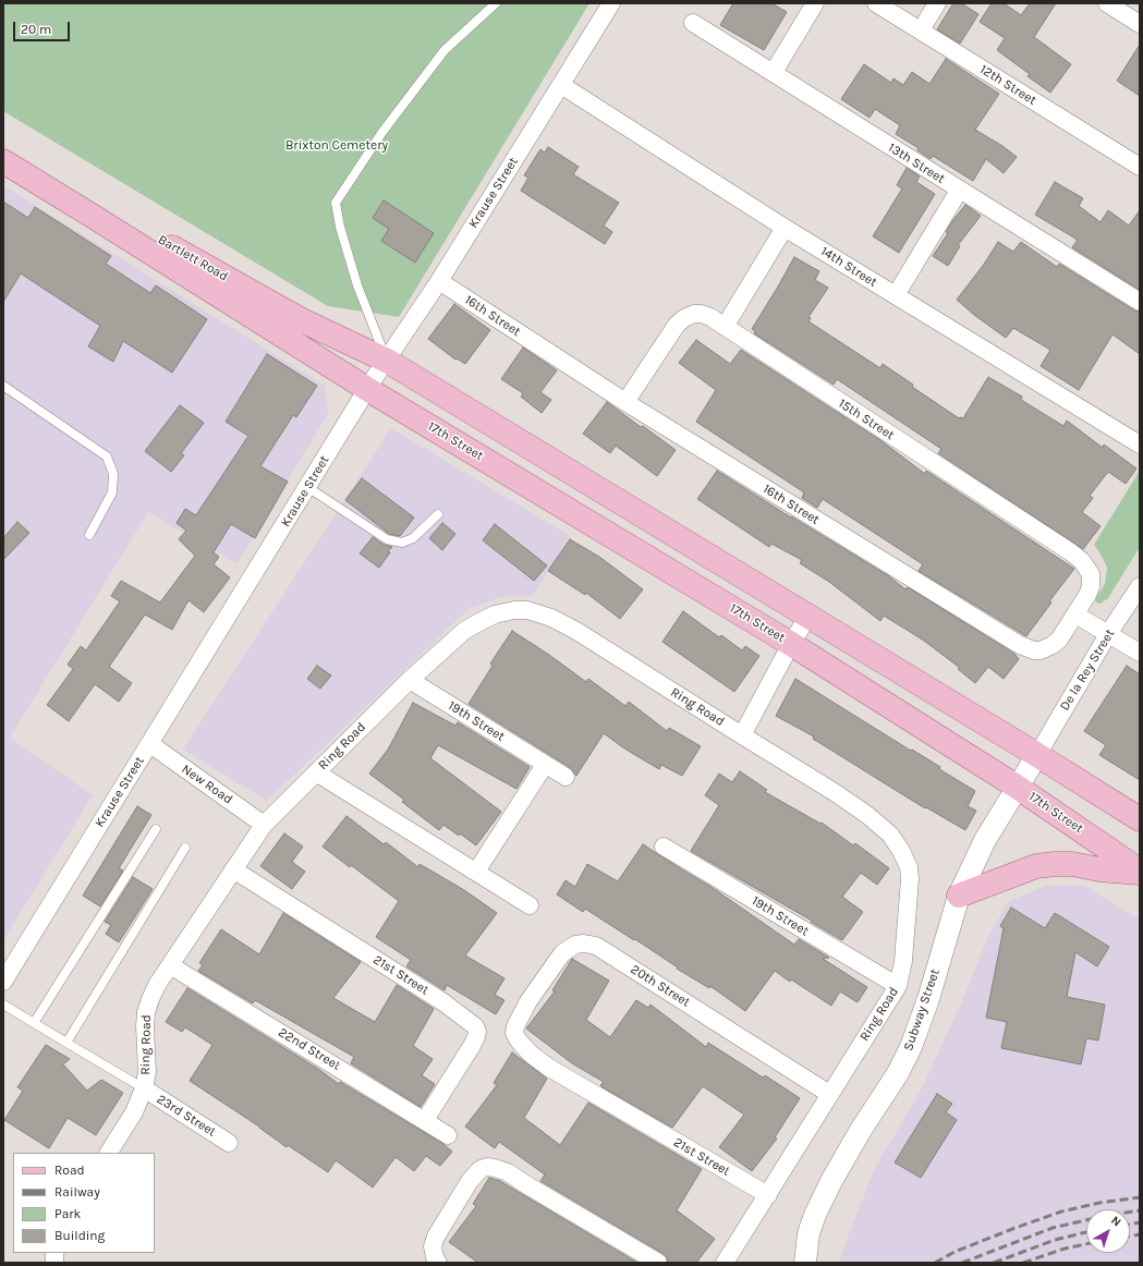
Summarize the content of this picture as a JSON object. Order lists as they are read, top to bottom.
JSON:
{
  "streets": {
    "main road": ["Bartlett Road", "17th Street"],
    "street": [
      "12th Street",
      "13th Street",
      "Krause Street",
      "14th Street",
      "16th Street",
      "15th Street",
      "De la Rey Street",
      "Ring Road",
      "19th Street",
      "New Road",
      "21st Street",
      "20th Street",
      "Subway Street",
      "22nd Street",
      "23rd Street"
    ]
  },
  "crossings": [
    ["Krause Street", "Bartlett Road"],
    ["Krause Street", "14th Street"],
    ["Krause Street", "16th Street"],
    ["Krause Street", "17th Street"],
    ["Krause Street", "New Road"],
    ["Bartlett Road", "17th Street"],
    ["16th Street", "15th Street"],
    ["17th Street", "Subway Street"],
    ["De la Rey Street", "Subway Street"],
    ["Ring Road", "19th Street"],
    ["Ring Road", "New Road"],
    ["Ring Road", "21st Street"],
    ["Ring Road", "20th Street"],
    ["Ring Road", "22nd Street"],
    ["Ring Road", "23rd Street"],
    ["21st Street", "20th Street"],
    ["21st Street", "22nd Street"]
  ],
  "parks": ["Brixton Cemetery"],
  "legend": [
    "Road",
    "Railway",
    "Park",
    "Building"
  ],
  "scale_bar": "20 m",
  "north": "top right"
}
